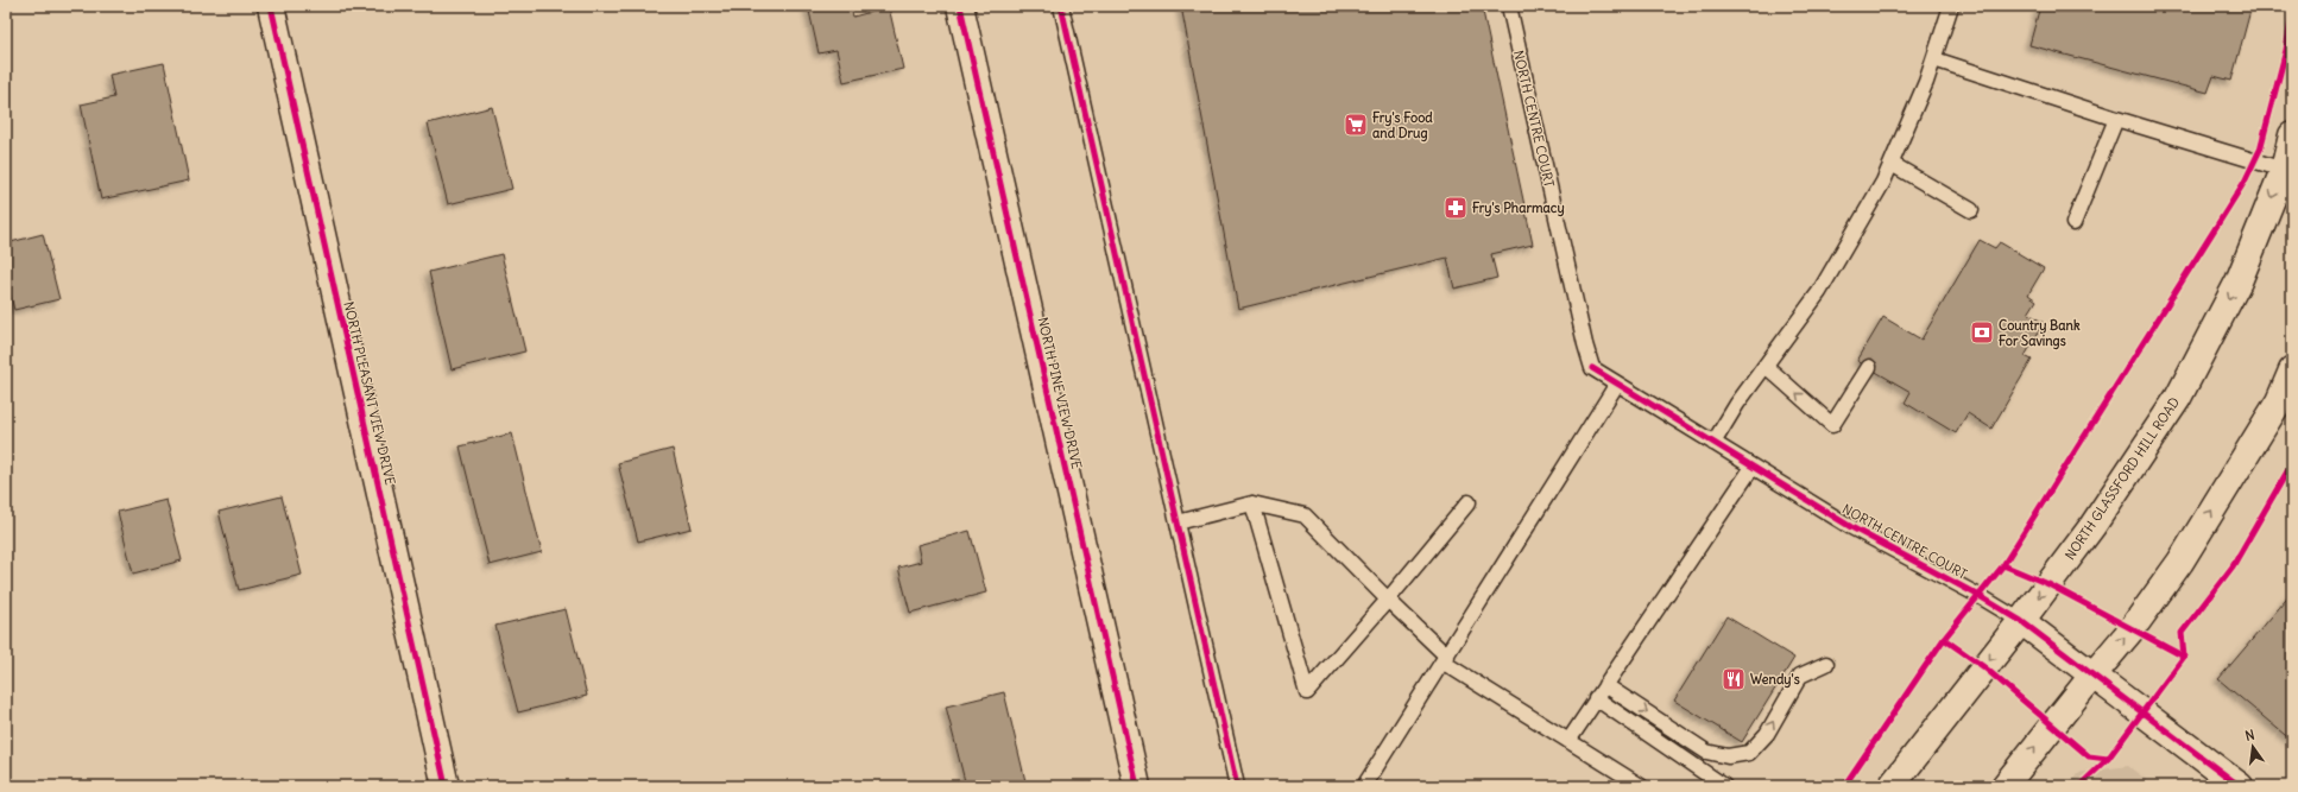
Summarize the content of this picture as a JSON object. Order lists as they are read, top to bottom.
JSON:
{
  "streets": {
    "street": [
      "NORTH CENTRE COURT",
      "NORTH PLEASANT VIEW DRIVE",
      "NORTH PINE VIEW DRIVE",
      "NORTH GLASSFORD HILL ROAD"
    ]
  },
  "crossings": [
    ["NORTH CENTRE COURT", "NORTH GLASSFORD HILL ROAD"]
  ],
  "places": {
    "supermarket": ["Fry's Food and Drug"],
    "pharmacy": ["Fry's Pharmacy"],
    "bank": ["Country Bank For Savings"],
    "restaurant": ["Wendy's"]
  },
  "north": "top"
}
